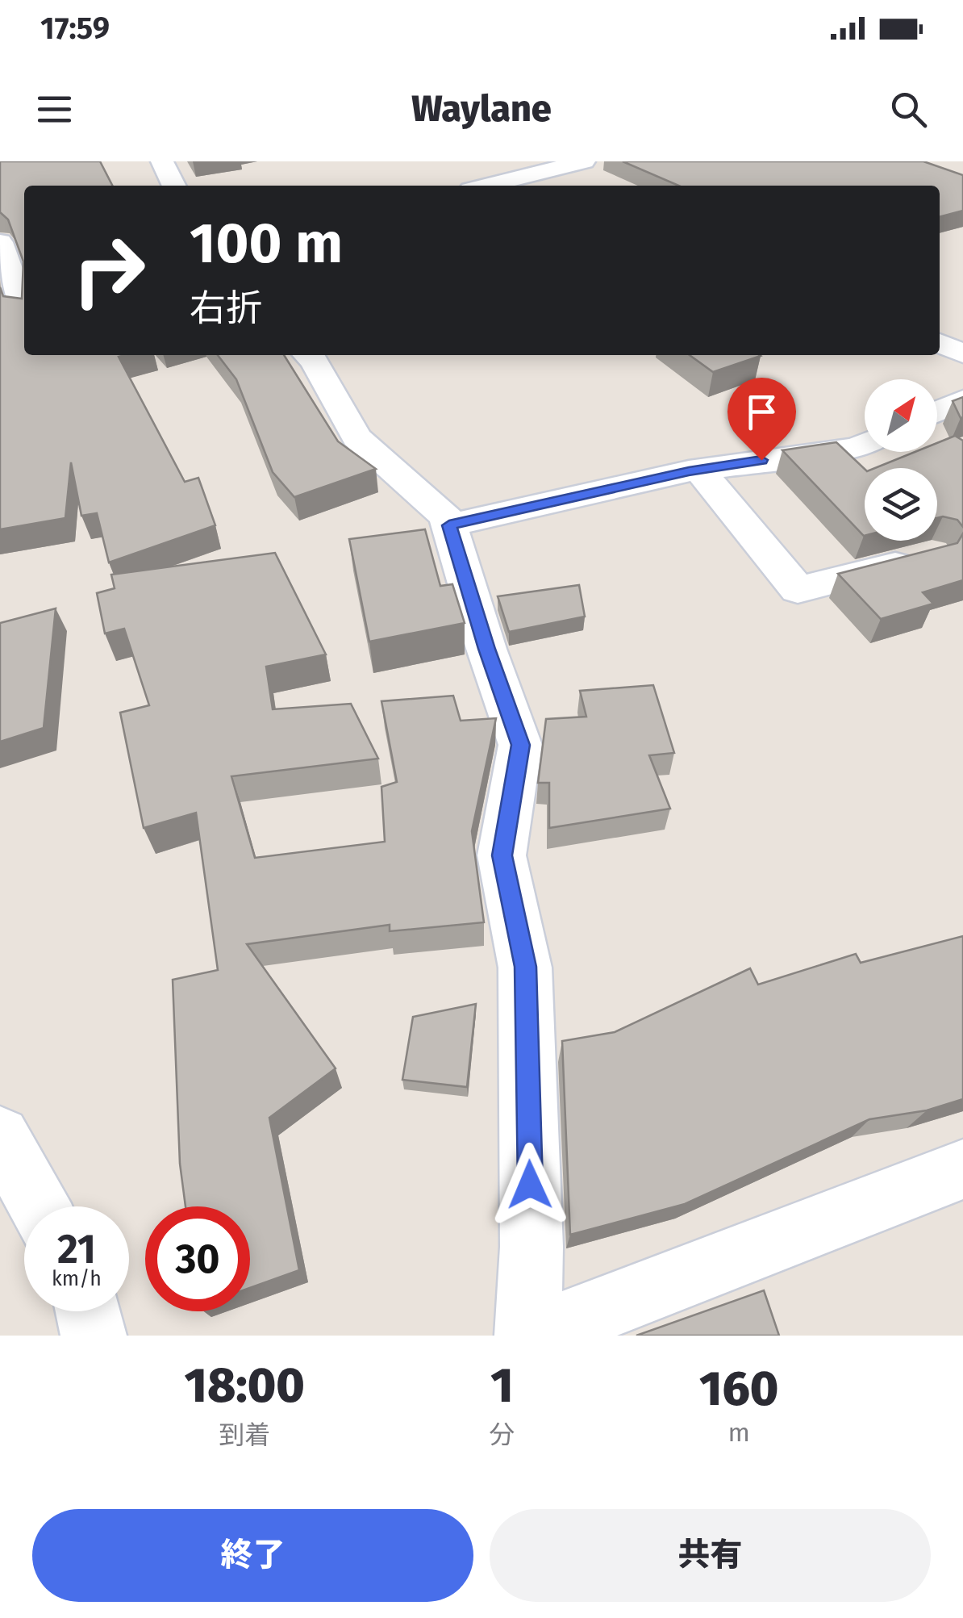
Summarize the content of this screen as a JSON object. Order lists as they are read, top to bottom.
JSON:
{
  "north": "top right",
  "page": {
    "status": "17:59",
    "header": "Waylane",
    "turn": ["100 m", "右折"],
    "speed": "21 km/h",
    "limit": "30",
    "eta": [
      "18:00",
      "到着",
      "1",
      "分",
      "160",
      "m"
    ],
    "buttons": ["終了", "共有"]
  }
}
